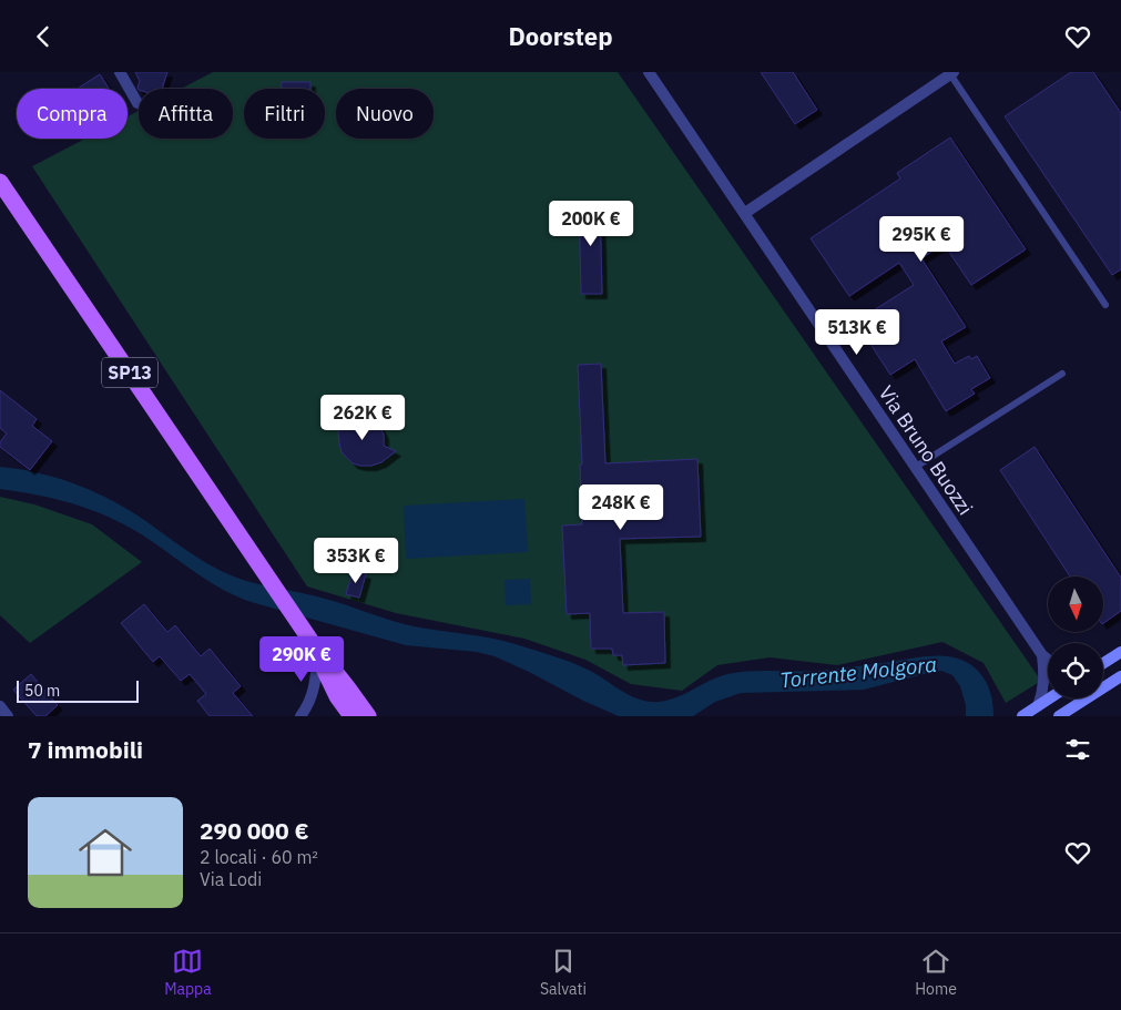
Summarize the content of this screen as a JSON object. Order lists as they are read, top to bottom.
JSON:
{
  "streets": {
    "main road": ["SP13"],
    "street": ["Via Bruno Buozzi"]
  },
  "water": ["Torrente Molgora"],
  "scale_bar": "50 m",
  "north": "bottom",
  "page": {
    "header": "Doorstep",
    "chip": [
      "Compra",
      "Affitta",
      "Filtri",
      "Nuovo"
    ],
    "price": [
      "200K €",
      "295K €",
      "513K €",
      "262K €",
      "248K €",
      "353K €",
      "290K €"
    ],
    "scale": "50 m",
    "heading": "7 immobili",
    "list": [
      {
        "name": "290 000 €",
        "note": "2 locali · 60 m² · Via Lodi"
      }
    ],
    "tabs": ["Mappa", "Salvati", "Home"]
  }
}
